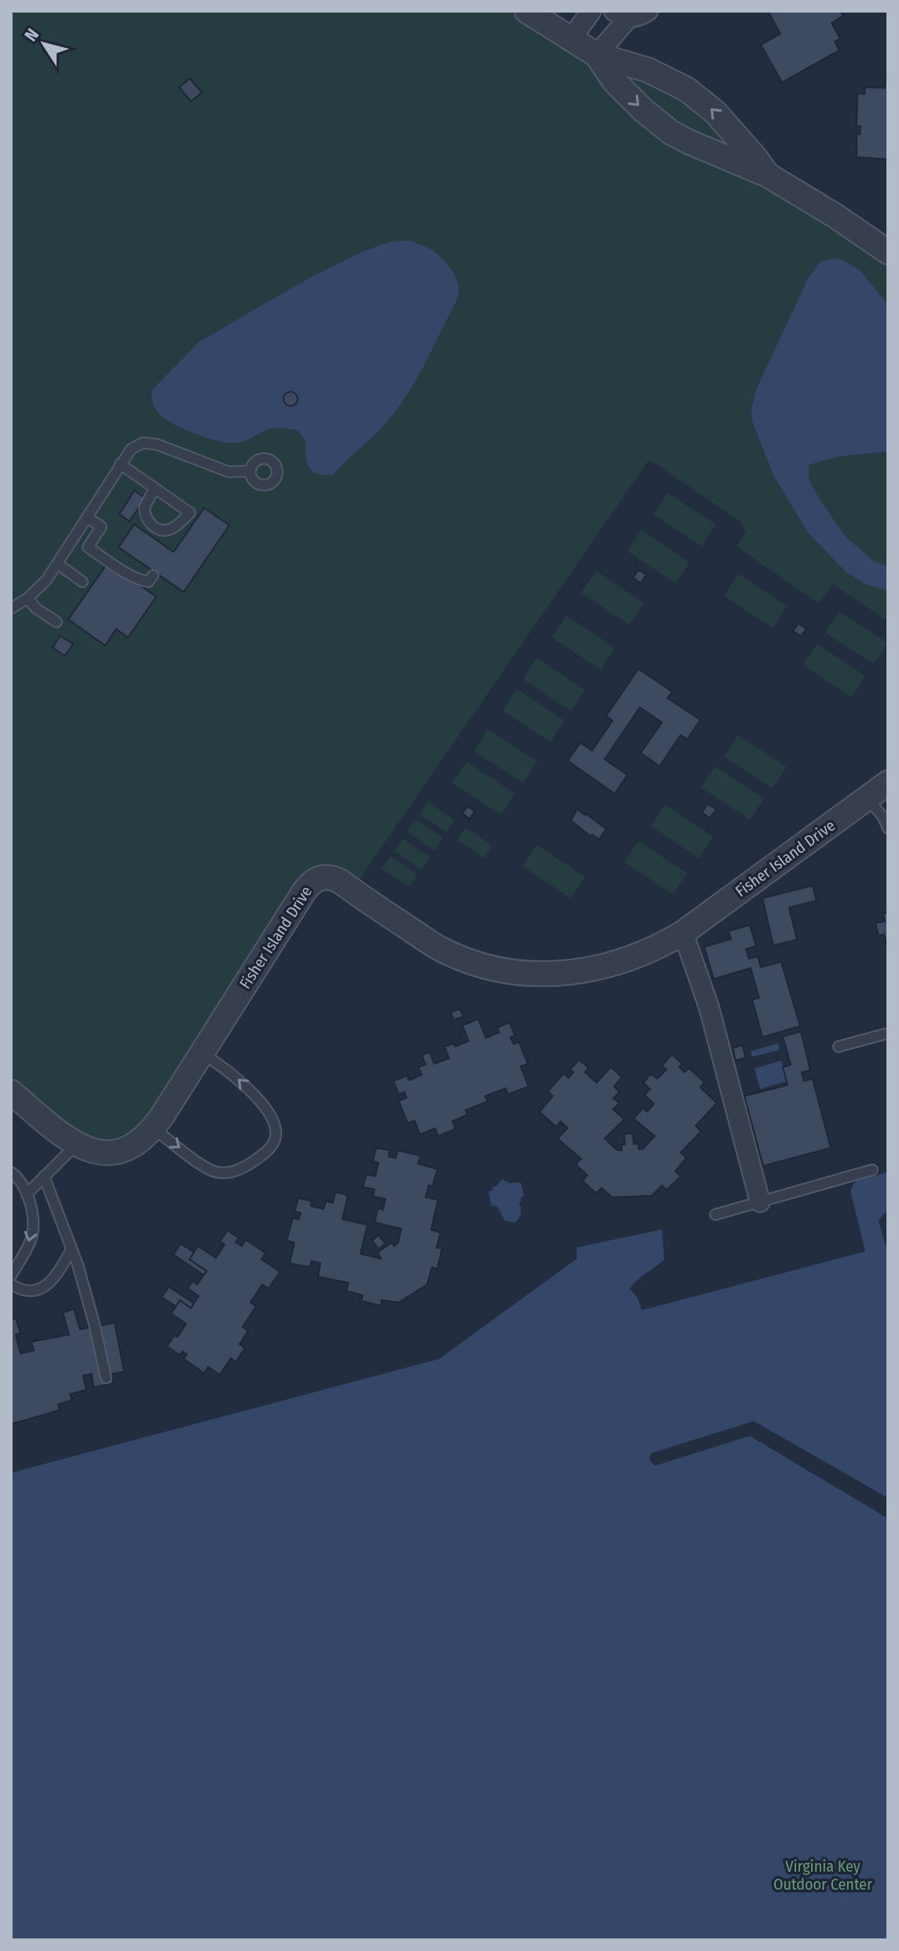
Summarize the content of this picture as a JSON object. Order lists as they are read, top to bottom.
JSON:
{
  "streets": {
    "street": ["Fisher Island Drive"]
  },
  "parks": ["Virginia Key Outdoor Center"],
  "north": "top left"
}
